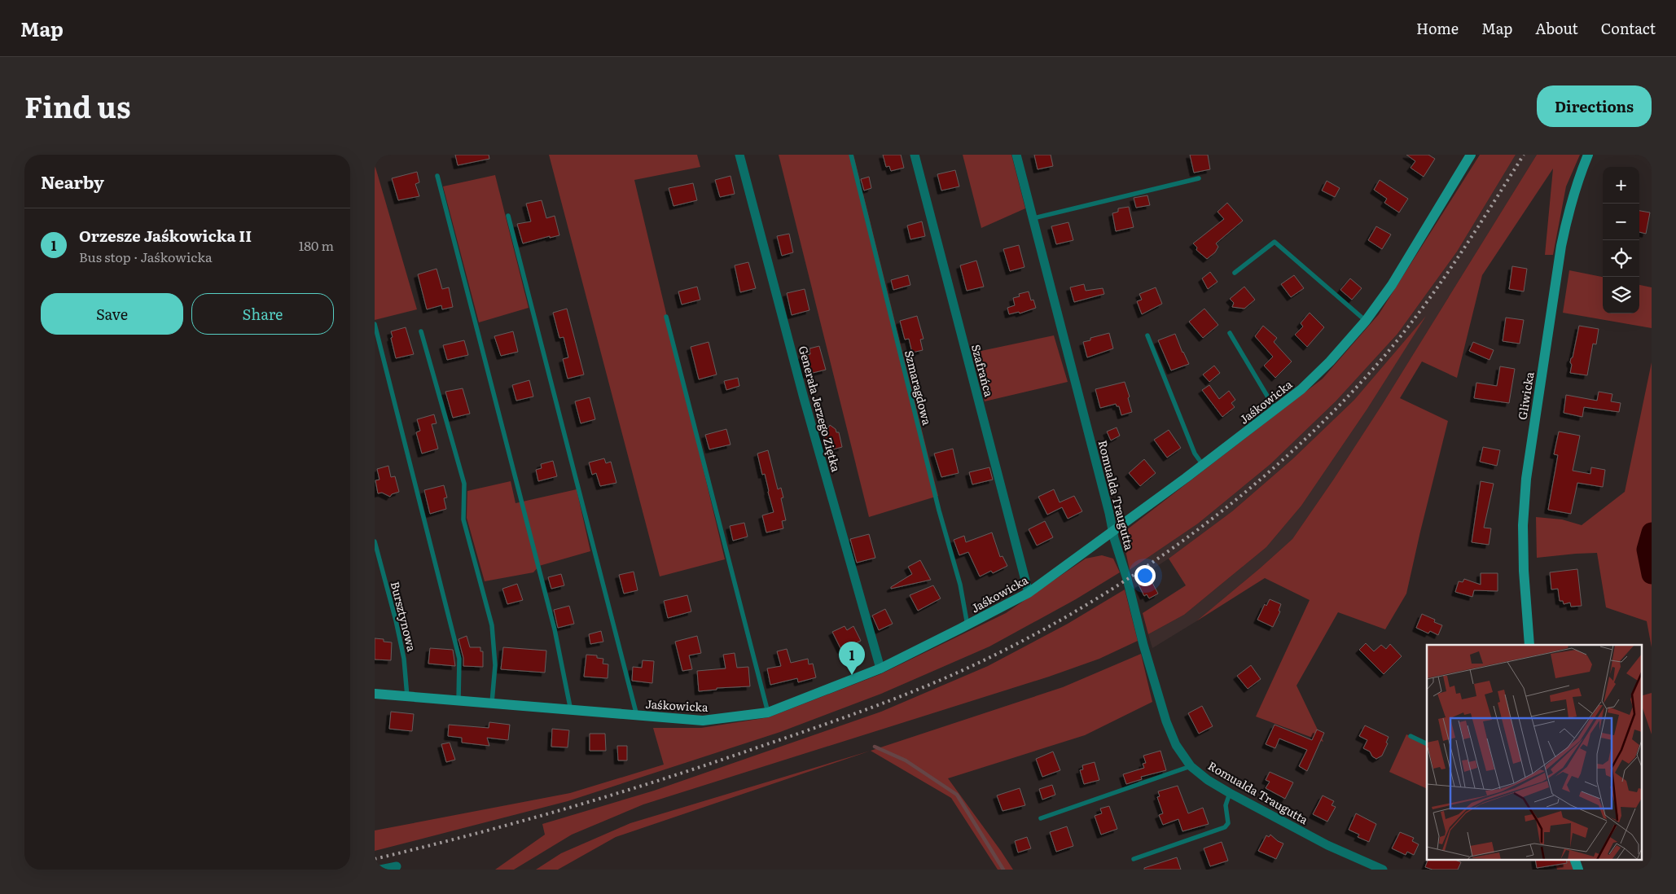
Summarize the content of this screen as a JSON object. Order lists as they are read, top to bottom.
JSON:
{
  "streets": {
    "street": [
      "Szafrańca",
      "Gliwicka",
      "Jaśkowicka",
      "Generała Jerzego Ziętka",
      "Romualda Traugutta"
    ],
    "lane": ["Szmaragdowa", "Bursztynowa"]
  },
  "crossings": [
    ["Szafrańca", "Jaśkowicka"],
    ["Szmaragdowa", "Jaśkowicka"],
    ["Jaśkowicka", "Generała Jerzego Ziętka"],
    ["Jaśkowicka", "Romualda Traugutta"],
    ["Jaśkowicka", "Bursztynowa"]
  ],
  "page": {
    "header": "Map",
    "nav": [
      "Home",
      "Map",
      "About",
      "Contact"
    ],
    "title": "Find us",
    "buttons": [
      "Directions",
      ["Save", "Share"]
    ],
    "heading": "Nearby",
    "map_buttons": ["+", "−"],
    "list": [
      {
        "mark": "1",
        "name": "Orzesze Jaśkowicka II",
        "note": "Bus stop · Jaśkowicka",
        "value": "180 m"
      }
    ],
    "pins": "1"
  }
}
